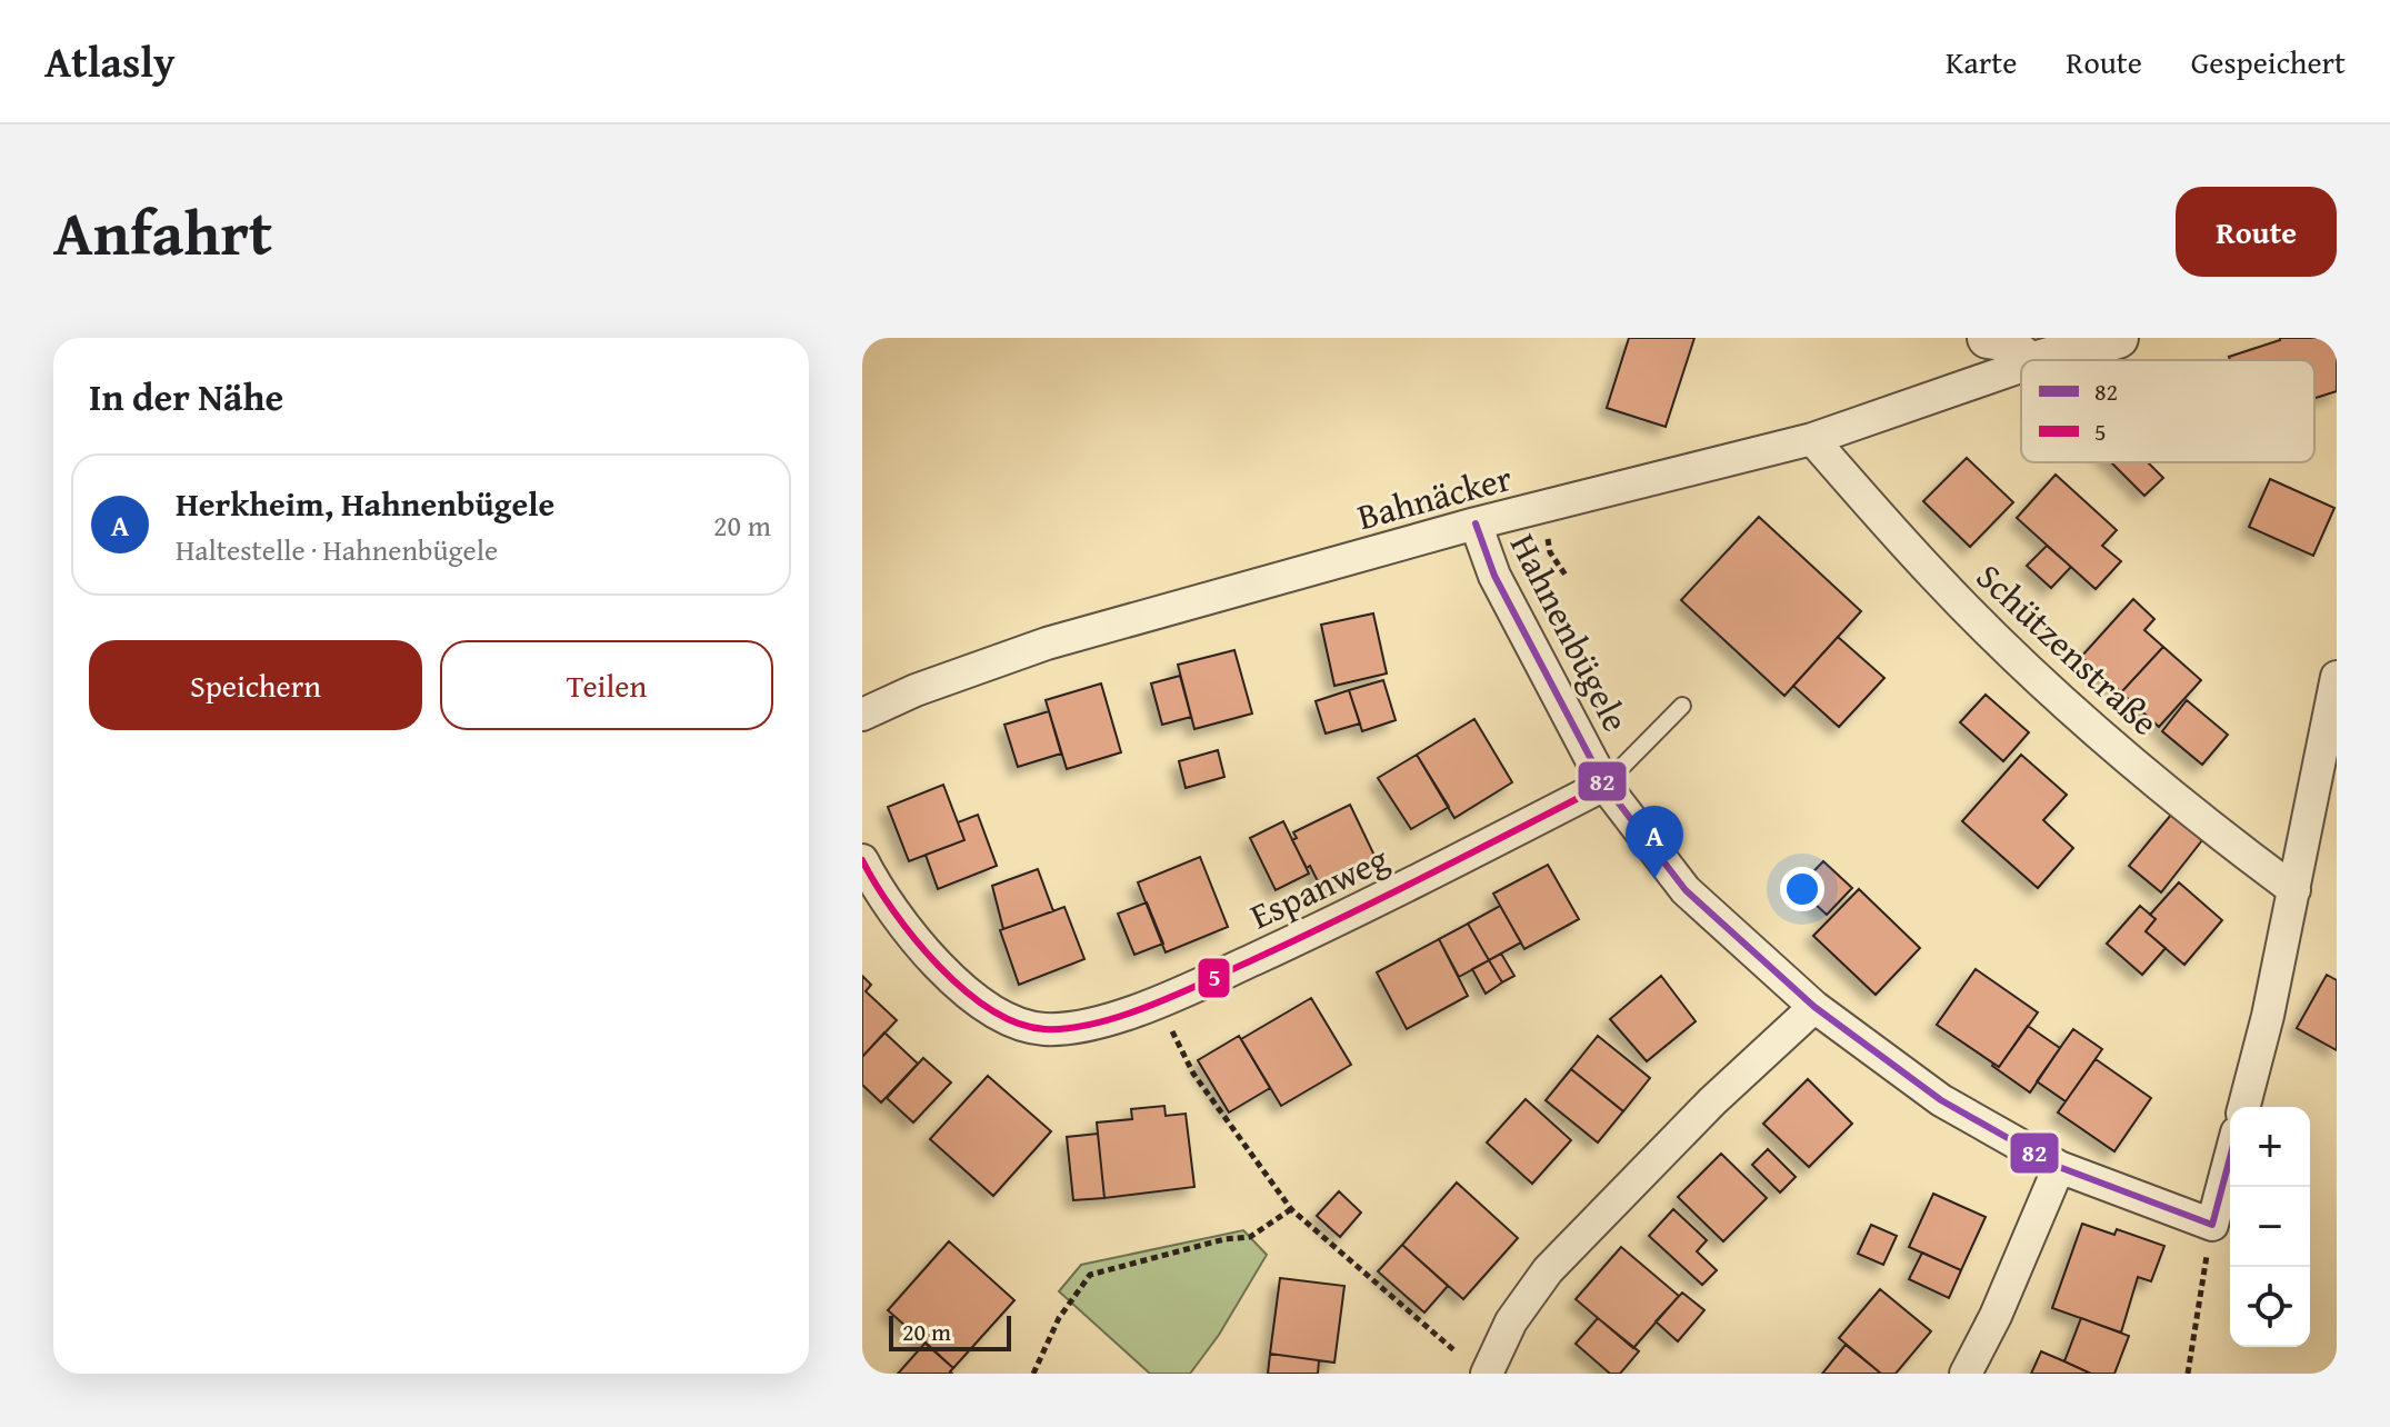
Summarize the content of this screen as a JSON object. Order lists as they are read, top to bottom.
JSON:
{
  "streets": {
    "street": [
      "Bahnäcker",
      "Hahnenbügele",
      "Schützenstraße",
      "Espanweg"
    ]
  },
  "crossings": [
    ["Bahnäcker", "Hahnenbügele"],
    ["Bahnäcker", "Schützenstraße"],
    ["Hahnenbügele", "Espanweg"]
  ],
  "lines": ["transit line 82", "transit line 5"],
  "legend": ["82", "5"],
  "scale_bar": "20 m",
  "page": {
    "header": "Atlasly",
    "nav": ["Karte", "Route", "Gespeichert"],
    "title": "Anfahrt",
    "buttons": [
      "Route",
      ["Speichern", "Teilen"]
    ],
    "heading": "In der Nähe",
    "list": [
      {
        "mark": "A",
        "name": "Herkheim, Hahnenbügele",
        "note": "Haltestelle · Hahnenbügele",
        "value": "20 m"
      }
    ],
    "pins": "A",
    "map_buttons": ["+", "−"],
    "scale": "20 m"
  }
}
